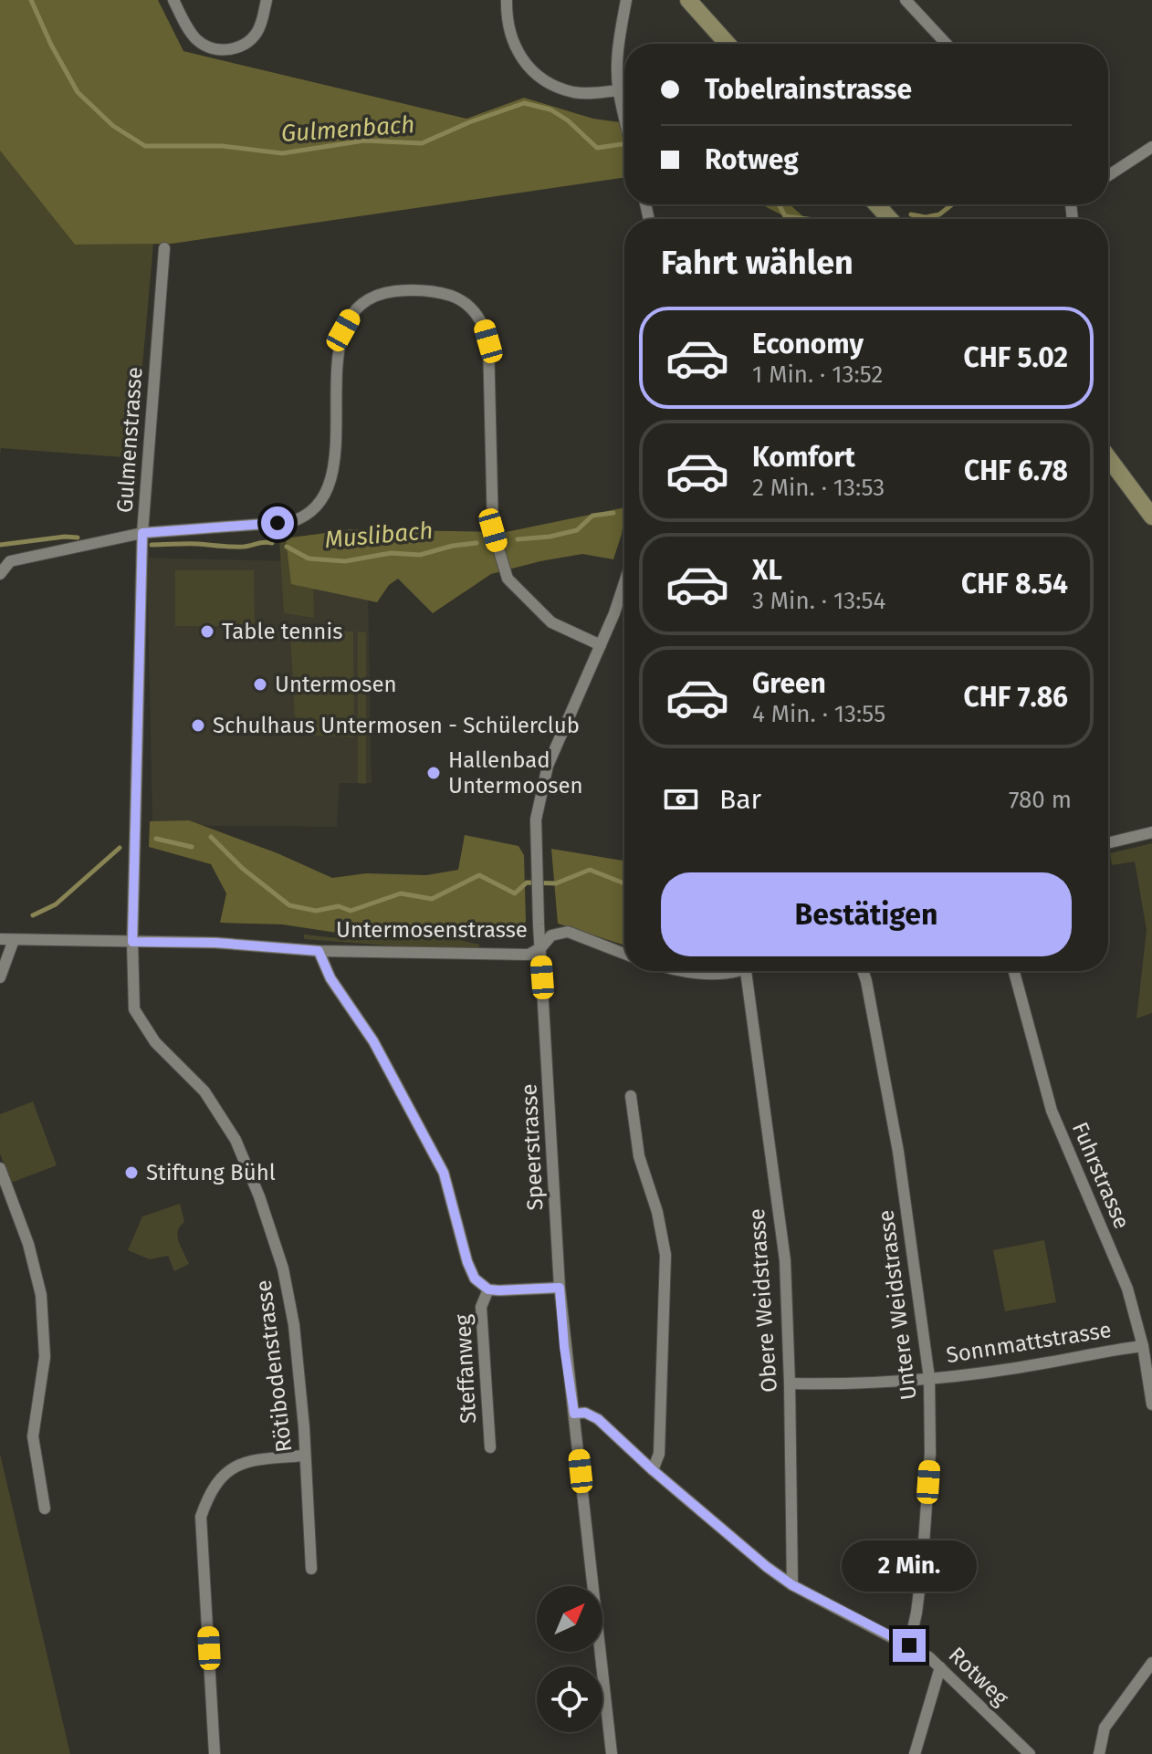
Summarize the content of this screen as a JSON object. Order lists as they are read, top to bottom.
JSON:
{
  "streets": {
    "street": [
      "Gulmenstrasse",
      "Untermosenstrasse",
      "Speerstrasse",
      "Fuhrstrasse",
      "Obere Weidstrasse",
      "Untere Weidstrasse",
      "Sonnmattstrasse",
      "Rötibodenstrasse",
      "Steffanweg",
      "Rotweg"
    ]
  },
  "crossings": [
    ["Gulmenstrasse", "Untermosenstrasse"],
    ["Gulmenstrasse", "Rötibodenstrasse"],
    ["Untermosenstrasse", "Speerstrasse"],
    ["Untermosenstrasse", "Rötibodenstrasse"],
    ["Speerstrasse", "Rotweg"],
    ["Fuhrstrasse", "Sonnmattstrasse"],
    ["Obere Weidstrasse", "Sonnmattstrasse"],
    ["Obere Weidstrasse", "Rotweg"],
    ["Untere Weidstrasse", "Sonnmattstrasse"],
    ["Untere Weidstrasse", "Rotweg"]
  ],
  "water": ["Gulmenbach", "Muslibach"],
  "places": [
    "Table tennis",
    "Untermosen",
    "Schulhaus Untermosen - Schülerclub",
    "Hallenbad Untermoosen",
    "Stiftung Bühl"
  ],
  "north": "top right",
  "page": {
    "banner": ["Tobelrainstrasse", "Rotweg"],
    "heading": "Fahrt wählen",
    "list": [
      {
        "name": "Economy",
        "note": "1 Min. · 13:52",
        "value": "CHF 5.02"
      },
      {
        "name": "Komfort",
        "note": "2 Min. · 13:53",
        "value": "CHF 6.78"
      },
      {
        "name": "XL",
        "note": "3 Min. · 13:54",
        "value": "CHF 8.54"
      },
      {
        "name": "Green",
        "note": "4 Min. · 13:55",
        "value": "CHF 7.86"
      }
    ],
    "pay": ["Bar", "780 m"],
    "buttons": "Bestätigen",
    "bubble": "2 Min."
  }
}
